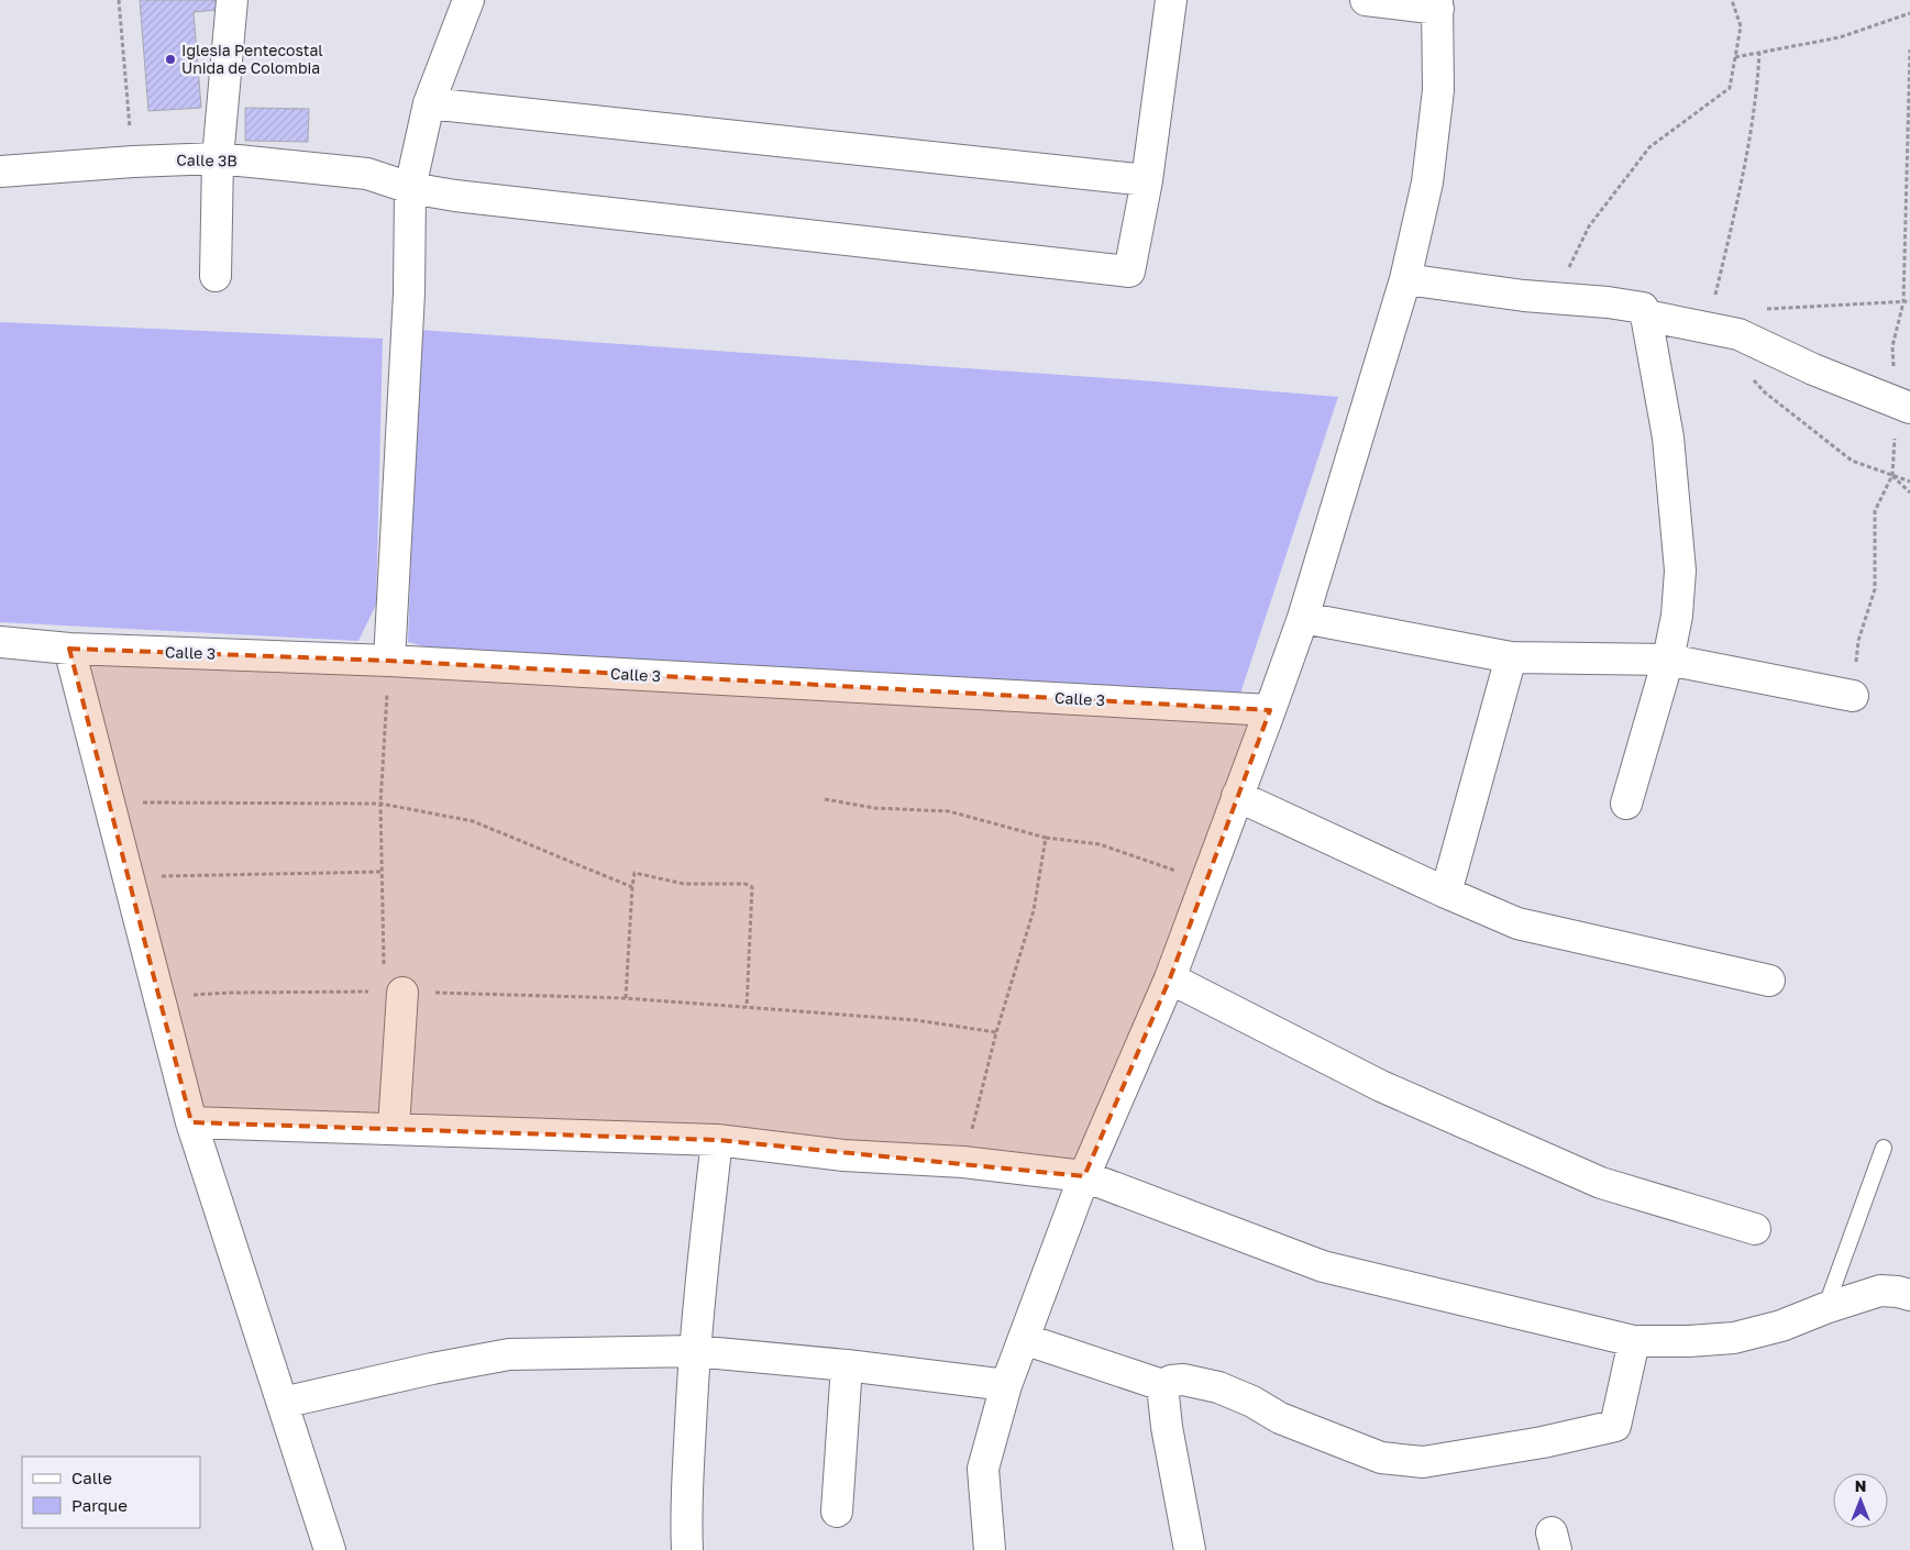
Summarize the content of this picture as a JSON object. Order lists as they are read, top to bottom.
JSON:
{
  "streets": {
    "street": ["Calle 3B", "Calle 3"]
  },
  "places": ["Iglesia Pentecostal Unida de Colombia"],
  "legend": ["Calle", "Parque"],
  "north": "top"
}
